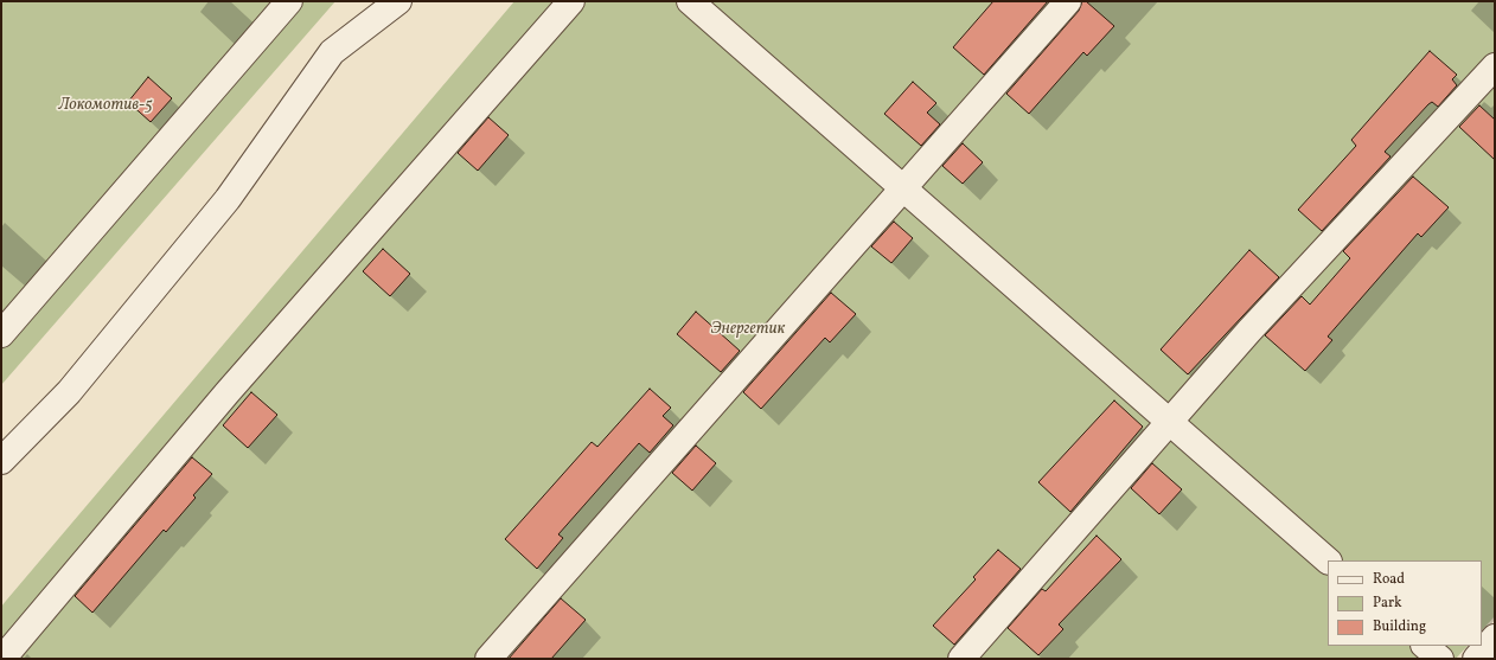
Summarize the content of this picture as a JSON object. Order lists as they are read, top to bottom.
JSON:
{
  "parks": ["Локомотив-5", "Энергетик"],
  "legend": ["Road", "Park", "Building"]
}
